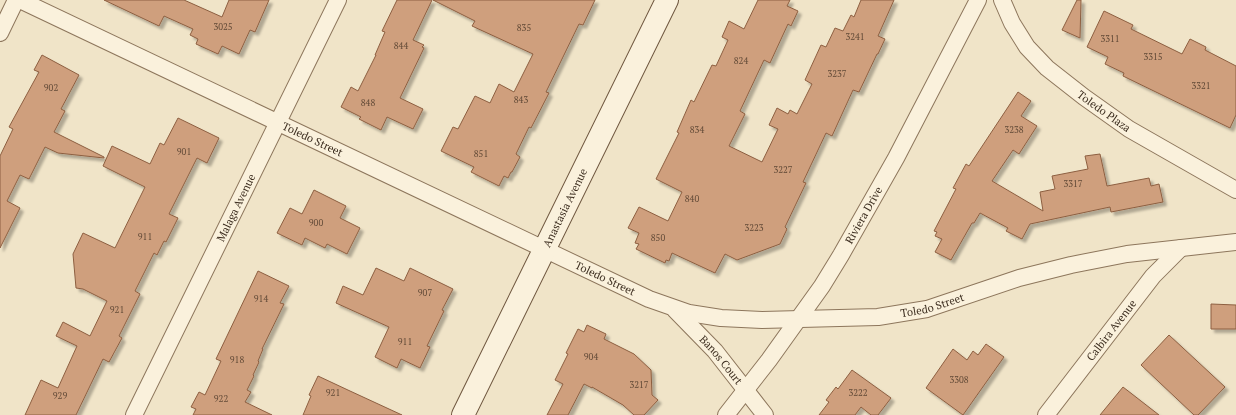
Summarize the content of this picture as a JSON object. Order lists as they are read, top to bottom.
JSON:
{
  "streets": {
    "street": [
      "Toledo Plaza",
      "Toledo Street",
      "Malaga Avenue",
      "Anastasia Avenue",
      "Riviera Drive",
      "Calbira Avenue",
      "Banos Court"
    ]
  },
  "crossings": [
    ["Toledo Street", "Malaga Avenue"],
    ["Toledo Street", "Anastasia Avenue"],
    ["Toledo Street", "Riviera Drive"],
    ["Toledo Street", "Calbira Avenue"],
    ["Toledo Street", "Banos Court"],
    ["Riviera Drive", "Banos Court"]
  ],
  "house_numbers": [
    "3025",
    "835",
    "3241",
    "3311",
    "844",
    "3315",
    "824",
    "3237",
    "3321",
    "902",
    "843",
    "848",
    "834",
    "3238",
    "901",
    "851",
    "3227",
    "3317",
    "840",
    "900",
    "3223",
    "911",
    "850",
    "907",
    "914",
    "921",
    "911",
    "904",
    "918",
    "3308",
    "3217",
    "921",
    "3222",
    "929",
    "922"
  ]
}
